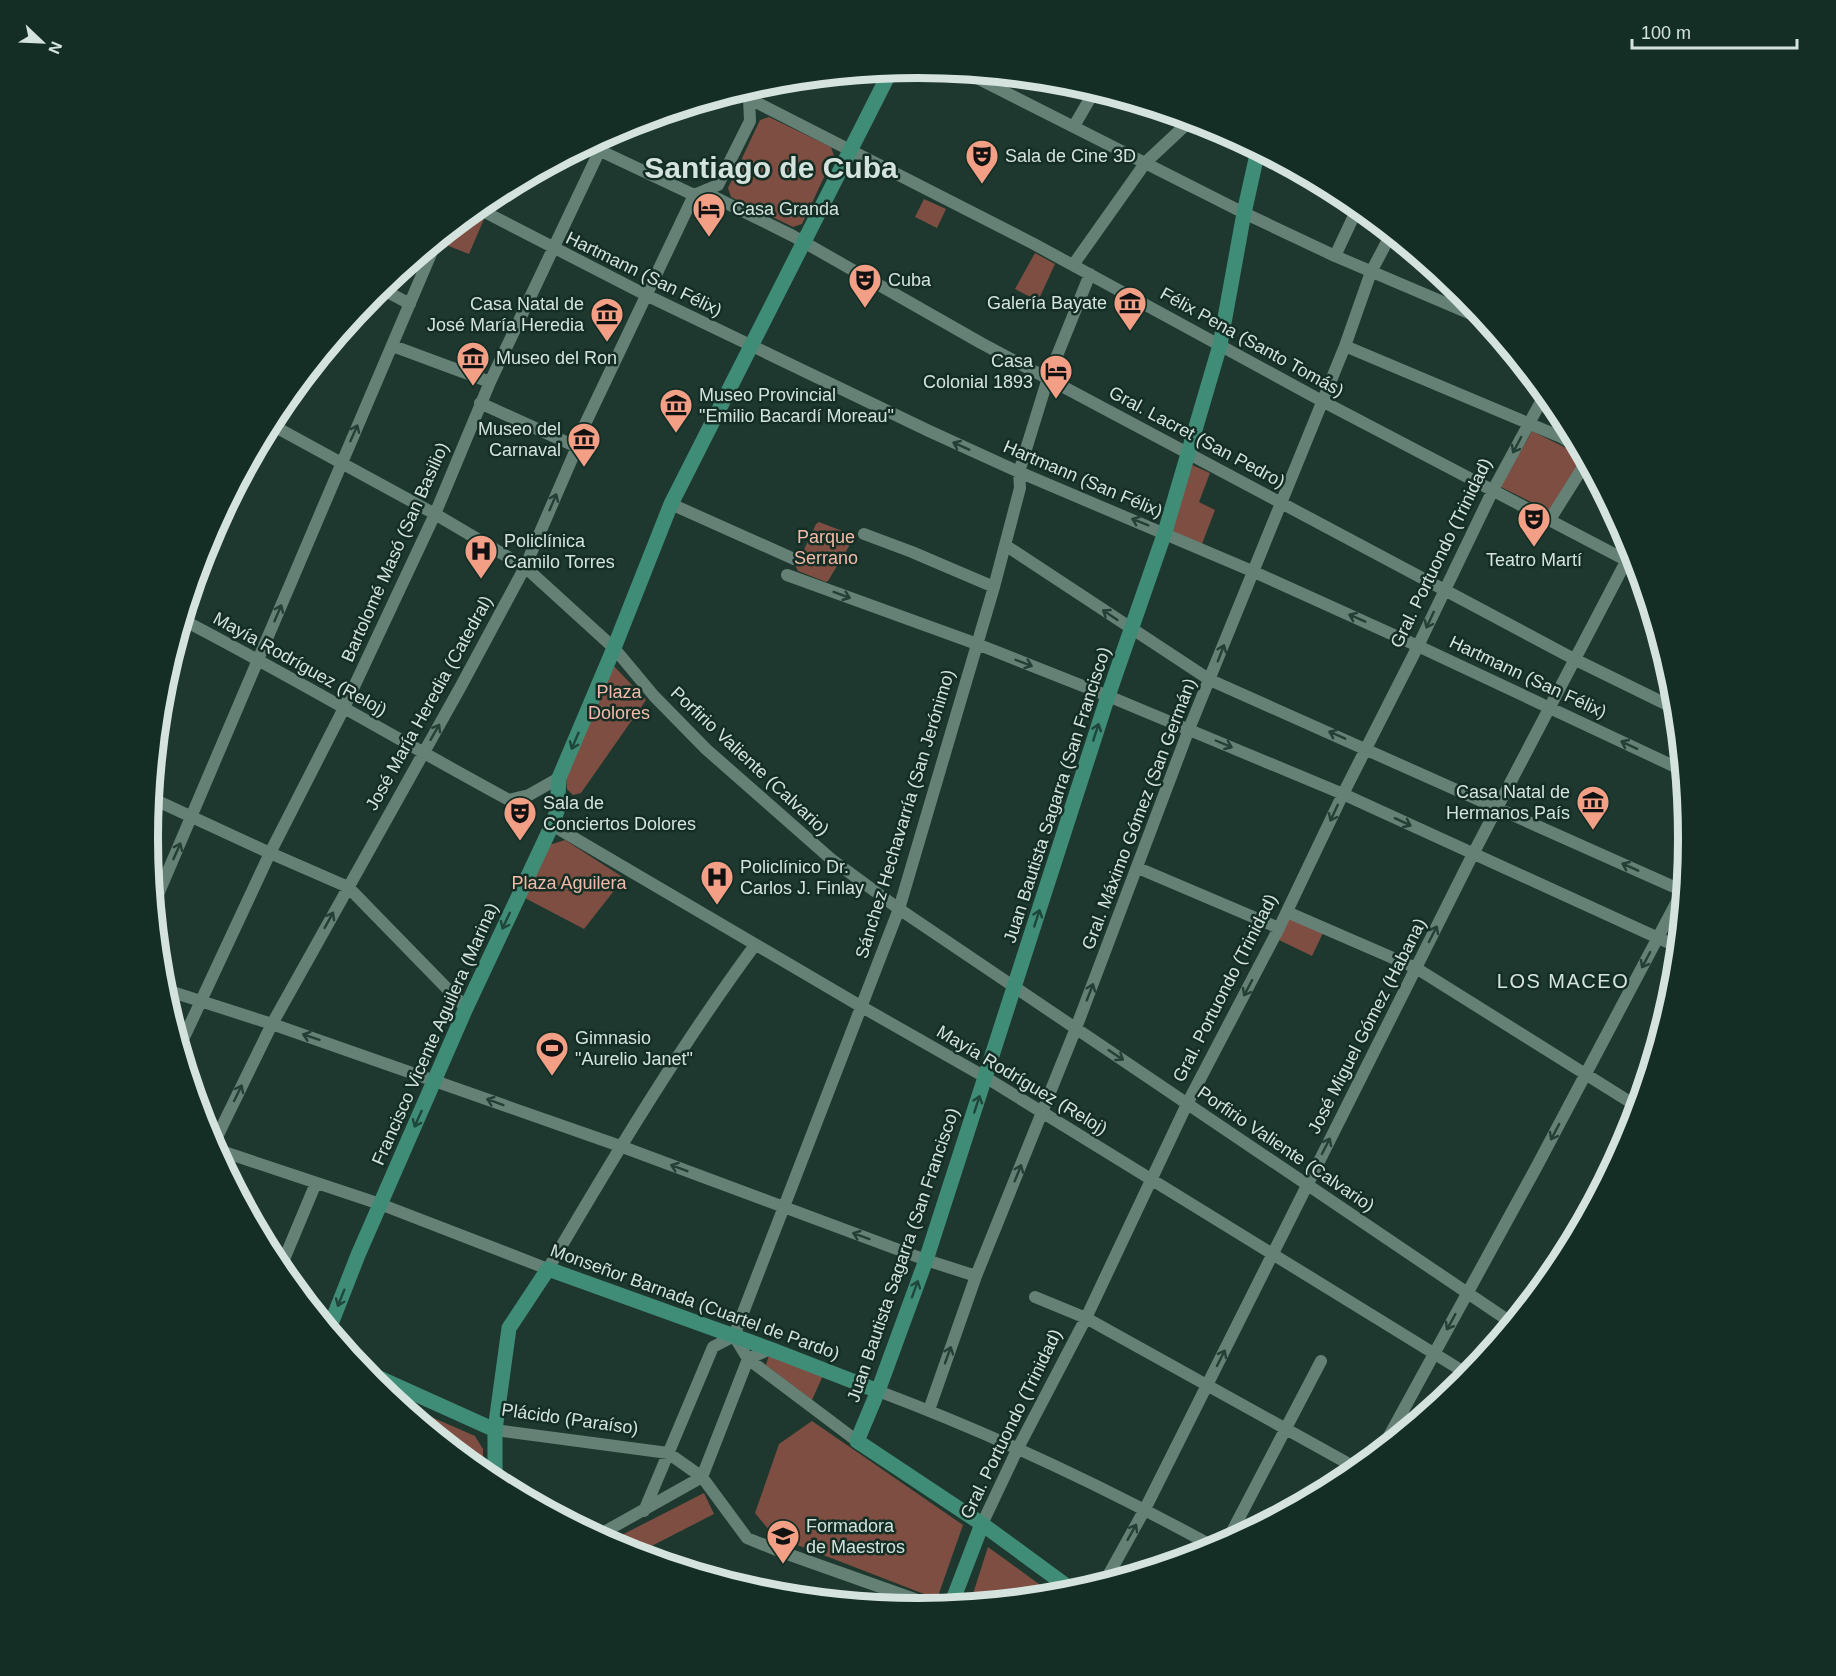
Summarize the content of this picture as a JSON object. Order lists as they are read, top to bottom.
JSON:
{
  "streets": {
    "main road": [
      "Gral. Portuondo (Trinidad)",
      "Juan Bautista Sagarra (San Francisco)",
      "Francisco Vicente Aguilera (Marina)",
      "Monseñor Barnada (Cuartel de Pardo)",
      "Plácido (Paraíso)"
    ],
    "street": [
      "Hartmann (San Félix)",
      "Félix Pena (Santo Tomás)",
      "Gral. Lacret (San Pedro)",
      "Bartolomé Masó (San Basilio)",
      "Mayía Rodríguez (Reloj)",
      "José María Heredia (Catedral)",
      "Porfirio Valiente (Calvario)",
      "Sánchez Hechavarría (San Jerónimo)",
      "Gral. Máximo Gómez (San Germán)",
      "José Miguel Gómez (Habana)"
    ]
  },
  "crossings": [
    ["Hartmann (San Félix)", "Bartolomé Masó (San Basilio)"],
    ["Hartmann (San Félix)", "Gral. Portuondo (Trinidad)"],
    ["Hartmann (San Félix)", "José María Heredia (Catedral)"],
    ["Hartmann (San Félix)", "Juan Bautista Sagarra (San Francisco)"],
    ["Hartmann (San Félix)", "Sánchez Hechavarría (San Jerónimo)"],
    ["Hartmann (San Félix)", "Gral. Máximo Gómez (San Germán)"],
    ["Hartmann (San Félix)", "José Miguel Gómez (Habana)"],
    ["Hartmann (San Félix)", "Francisco Vicente Aguilera (Marina)"],
    ["Félix Pena (Santo Tomás)", "Gral. Portuondo (Trinidad)"],
    ["Félix Pena (Santo Tomás)", "José María Heredia (Catedral)"],
    ["Félix Pena (Santo Tomás)", "Juan Bautista Sagarra (San Francisco)"],
    ["Félix Pena (Santo Tomás)", "Sánchez Hechavarría (San Jerónimo)"],
    ["Félix Pena (Santo Tomás)", "Gral. Máximo Gómez (San Germán)"],
    ["Félix Pena (Santo Tomás)", "Francisco Vicente Aguilera (Marina)"],
    ["Gral. Lacret (San Pedro)", "Gral. Portuondo (Trinidad)"],
    ["Gral. Lacret (San Pedro)", "José María Heredia (Catedral)"],
    ["Gral. Lacret (San Pedro)", "Juan Bautista Sagarra (San Francisco)"],
    ["Gral. Lacret (San Pedro)", "Sánchez Hechavarría (San Jerónimo)"],
    ["Gral. Lacret (San Pedro)", "Gral. Máximo Gómez (San Germán)"],
    ["Gral. Lacret (San Pedro)", "José Miguel Gómez (Habana)"],
    ["Gral. Lacret (San Pedro)", "Francisco Vicente Aguilera (Marina)"],
    ["Bartolomé Masó (San Basilio)", "Mayía Rodríguez (Reloj)"],
    ["Bartolomé Masó (San Basilio)", "Porfirio Valiente (Calvario)"],
    ["Gral. Portuondo (Trinidad)", "Mayía Rodríguez (Reloj)"],
    ["Gral. Portuondo (Trinidad)", "Porfirio Valiente (Calvario)"],
    ["Gral. Portuondo (Trinidad)", "Monseñor Barnada (Cuartel de Pardo)"],
    ["Mayía Rodríguez (Reloj)", "José María Heredia (Catedral)"],
    ["Mayía Rodríguez (Reloj)", "Juan Bautista Sagarra (San Francisco)"],
    ["Mayía Rodríguez (Reloj)", "Sánchez Hechavarría (San Jerónimo)"],
    ["Mayía Rodríguez (Reloj)", "Gral. Máximo Gómez (San Germán)"],
    ["Mayía Rodríguez (Reloj)", "José Miguel Gómez (Habana)"],
    ["Mayía Rodríguez (Reloj)", "Francisco Vicente Aguilera (Marina)"],
    ["José María Heredia (Catedral)", "Porfirio Valiente (Calvario)"],
    ["Porfirio Valiente (Calvario)", "Juan Bautista Sagarra (San Francisco)"],
    ["Porfirio Valiente (Calvario)", "Sánchez Hechavarría (San Jerónimo)"],
    ["Porfirio Valiente (Calvario)", "Gral. Máximo Gómez (San Germán)"],
    ["Porfirio Valiente (Calvario)", "José Miguel Gómez (Habana)"],
    ["Porfirio Valiente (Calvario)", "Francisco Vicente Aguilera (Marina)"],
    ["Juan Bautista Sagarra (San Francisco)", "Monseñor Barnada (Cuartel de Pardo)"],
    ["Sánchez Hechavarría (San Jerónimo)", "Monseñor Barnada (Cuartel de Pardo)"],
    ["Gral. Máximo Gómez (San Germán)", "Monseñor Barnada (Cuartel de Pardo)"],
    ["José Miguel Gómez (Habana)", "Monseñor Barnada (Cuartel de Pardo)"],
    ["Francisco Vicente Aguilera (Marina)", "Monseñor Barnada (Cuartel de Pardo)"]
  ],
  "one_way": [
    "Hartmann (San Félix)",
    "Gral. Portuondo (Trinidad)",
    "José María Heredia (Catedral)",
    "Juan Bautista Sagarra (San Francisco)",
    "Gral. Máximo Gómez (San Germán)",
    "José Miguel Gómez (Habana)",
    "Francisco Vicente Aguilera (Marina)"
  ],
  "districts": ["Santiago de Cuba", "LOS MACEO"],
  "parks": ["Parque Serrano", "Plaza Dolores", "Plaza Aguilera"],
  "places": {
    "theatre": [
      "Sala de Cine 3D",
      "Cuba",
      "Teatro Martí",
      "Sala de Conciertos Dolores"
    ],
    "hotel": ["Casa Granda", "Casa Colonial 1893"],
    "museum": [
      "Galería Bayate",
      "Casa Natal de José María Heredia",
      "Museo del Ron",
      "Museo Provincial \"Emilio Bacardí Moreau\"",
      "Museo del Carnaval",
      "Casa Natal de Hermanos País"
    ],
    "hospital": ["Policlínica Camilo Torres", "Policlínico Dr. Carlos J. Finlay"],
    "sports": ["Gimnasio \"Aurelio Janet\""],
    "school or university": ["Formadora de Maestros"]
  },
  "scale_bar": "100 m",
  "north": "bottom right"
}
